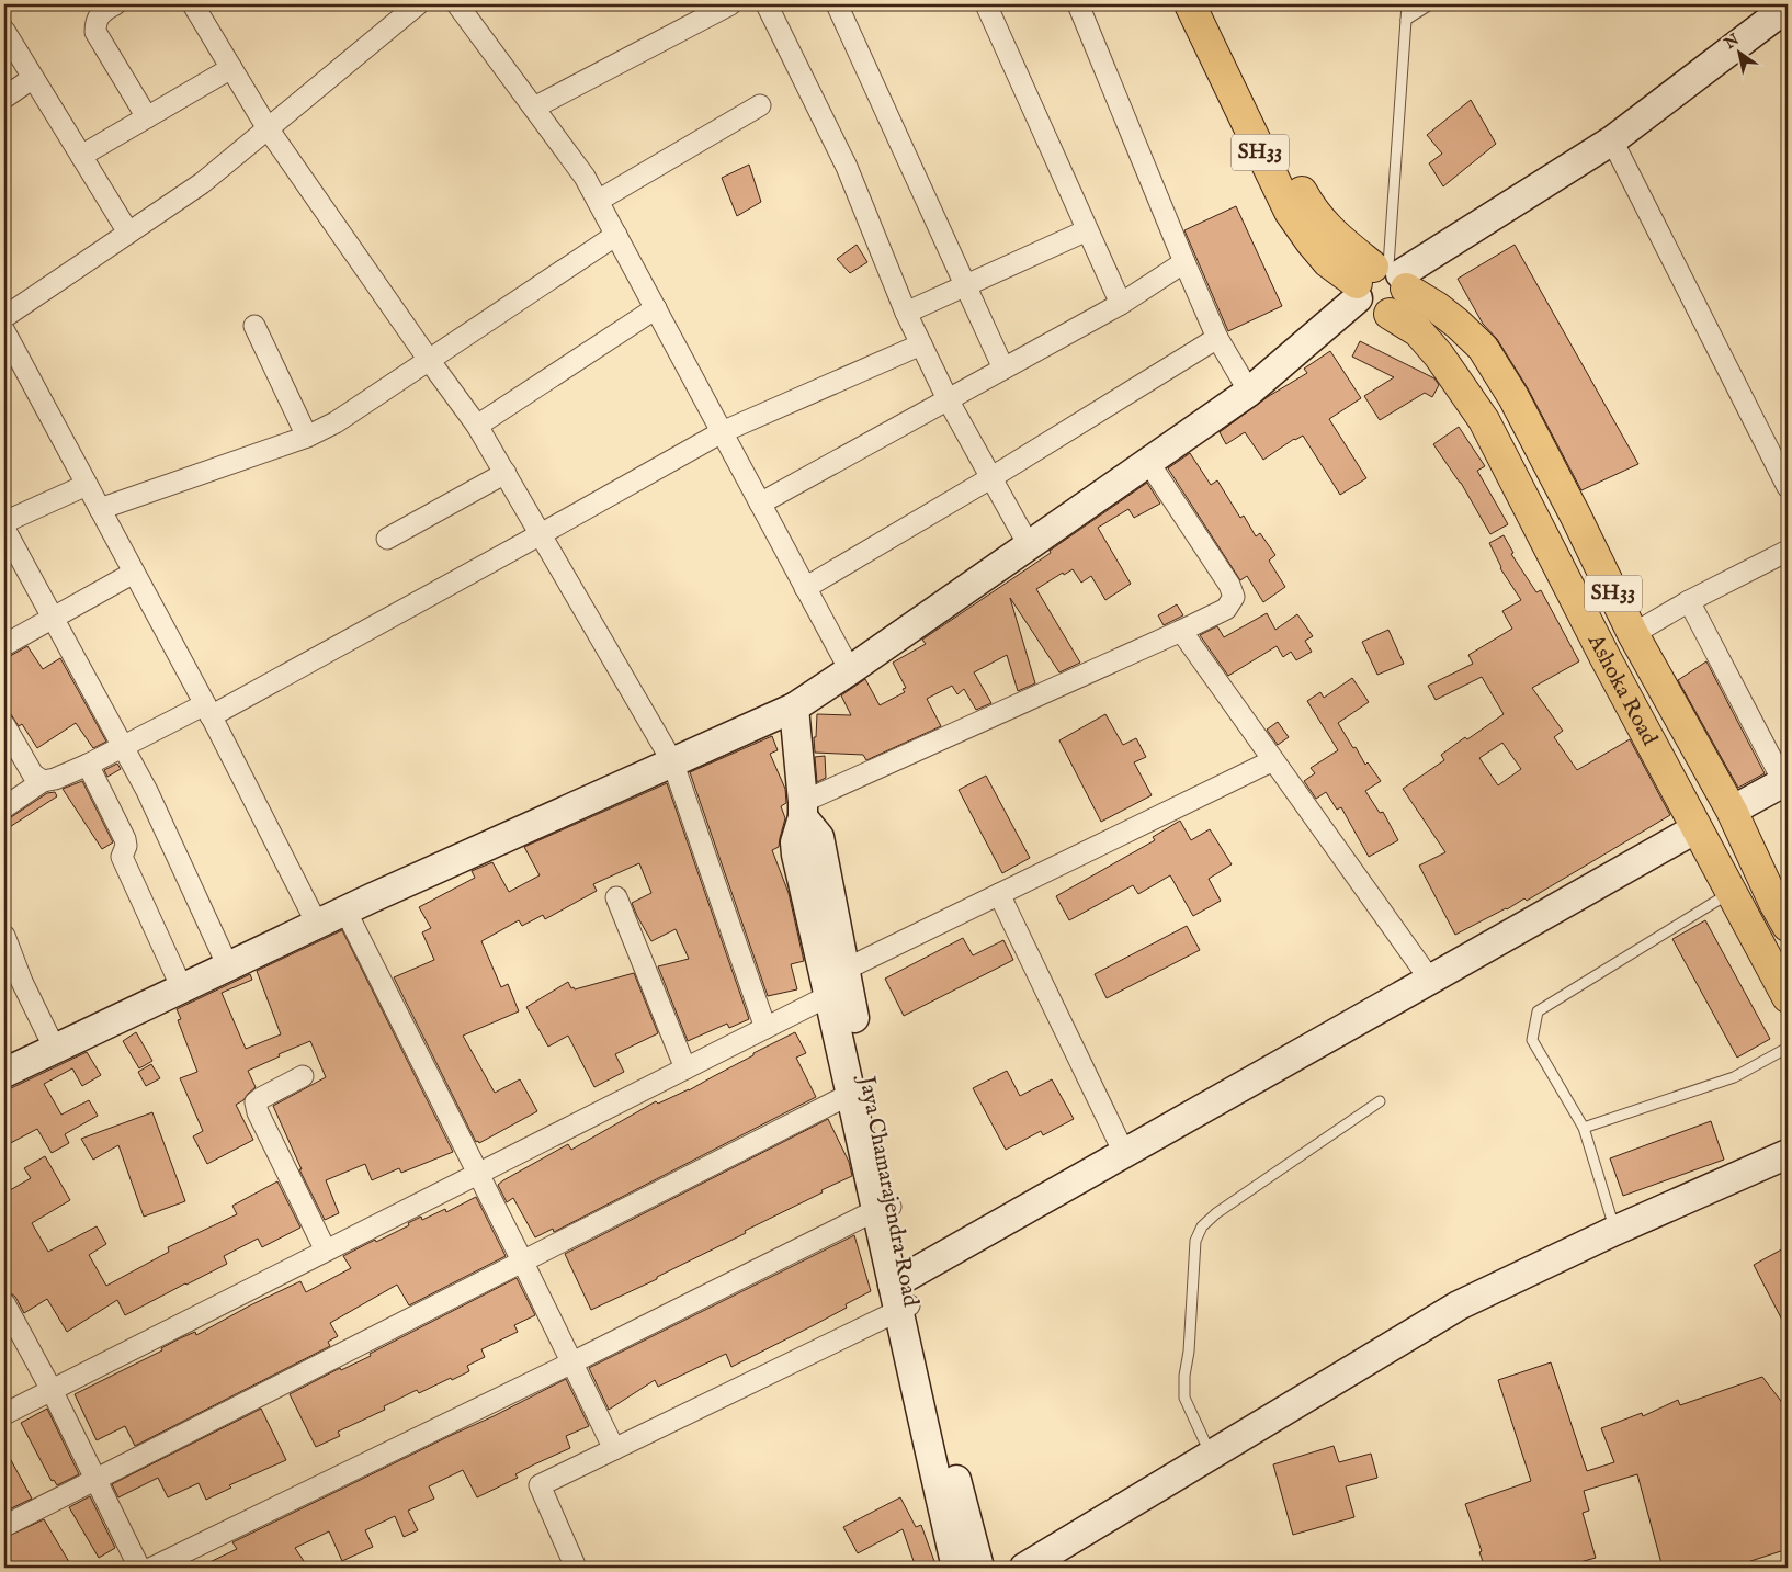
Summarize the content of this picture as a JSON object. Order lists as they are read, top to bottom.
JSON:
{
  "streets": {
    "main road": ["SH33", "Ashoka Road", "Jaya Chamarajendra Road"]
  },
  "north": "top left"
}
